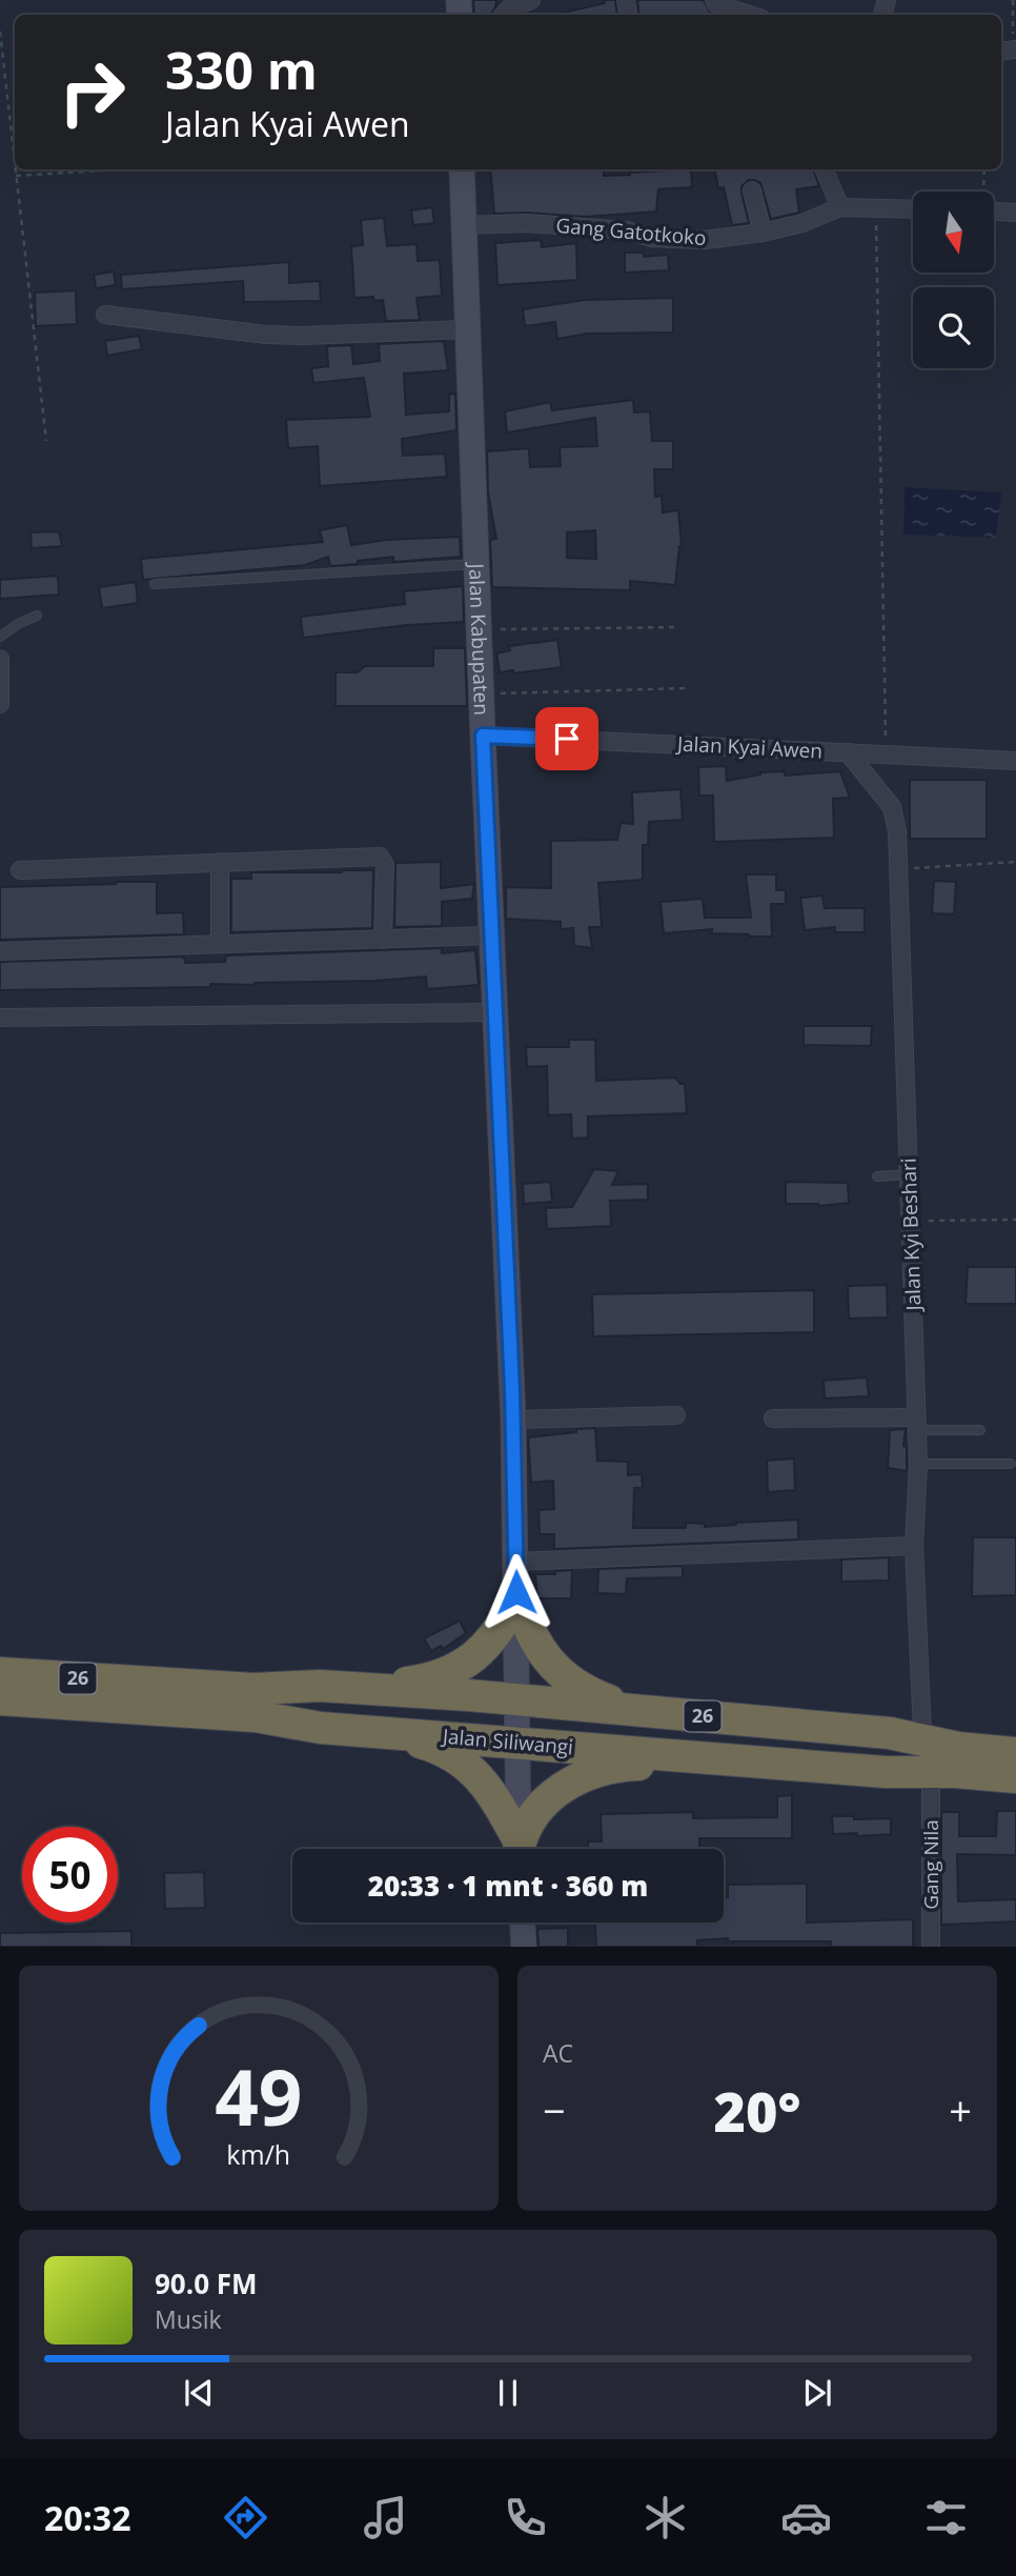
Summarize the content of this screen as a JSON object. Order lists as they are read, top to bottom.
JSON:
{
  "streets": {
    "highway": ["26", "Jalan Siliwangi"],
    "main road": ["Jalan Kabupaten"],
    "street": [
      "Gang Gatotkoko",
      "Jalan Kyai Awen",
      "Jalan Kyi Beshari",
      "Gang Nila"
    ]
  },
  "crossings": [
    ["Gang Gatotkoko", "Jalan Kabupaten"],
    ["Jalan Kabupaten", "Jalan Kyai Awen"],
    ["Jalan Kabupaten", "Jalan Siliwangi"],
    ["Jalan Kyai Awen", "Jalan Kyi Beshari"],
    ["Jalan Kyi Beshari", "Jalan Siliwangi"]
  ],
  "north": "bottom",
  "page": {
    "turn": ["330 m", "Jalan Kyai Awen"],
    "limit": "50",
    "trip": "20:33 · 1 mnt · 360 m",
    "tile": "AC",
    "heat": ["−", "20°", "+"],
    "song": ["90.0 FM", "Musik"],
    "tabs": "20:32",
    "gauge": ["49", "km/h"]
  }
}
